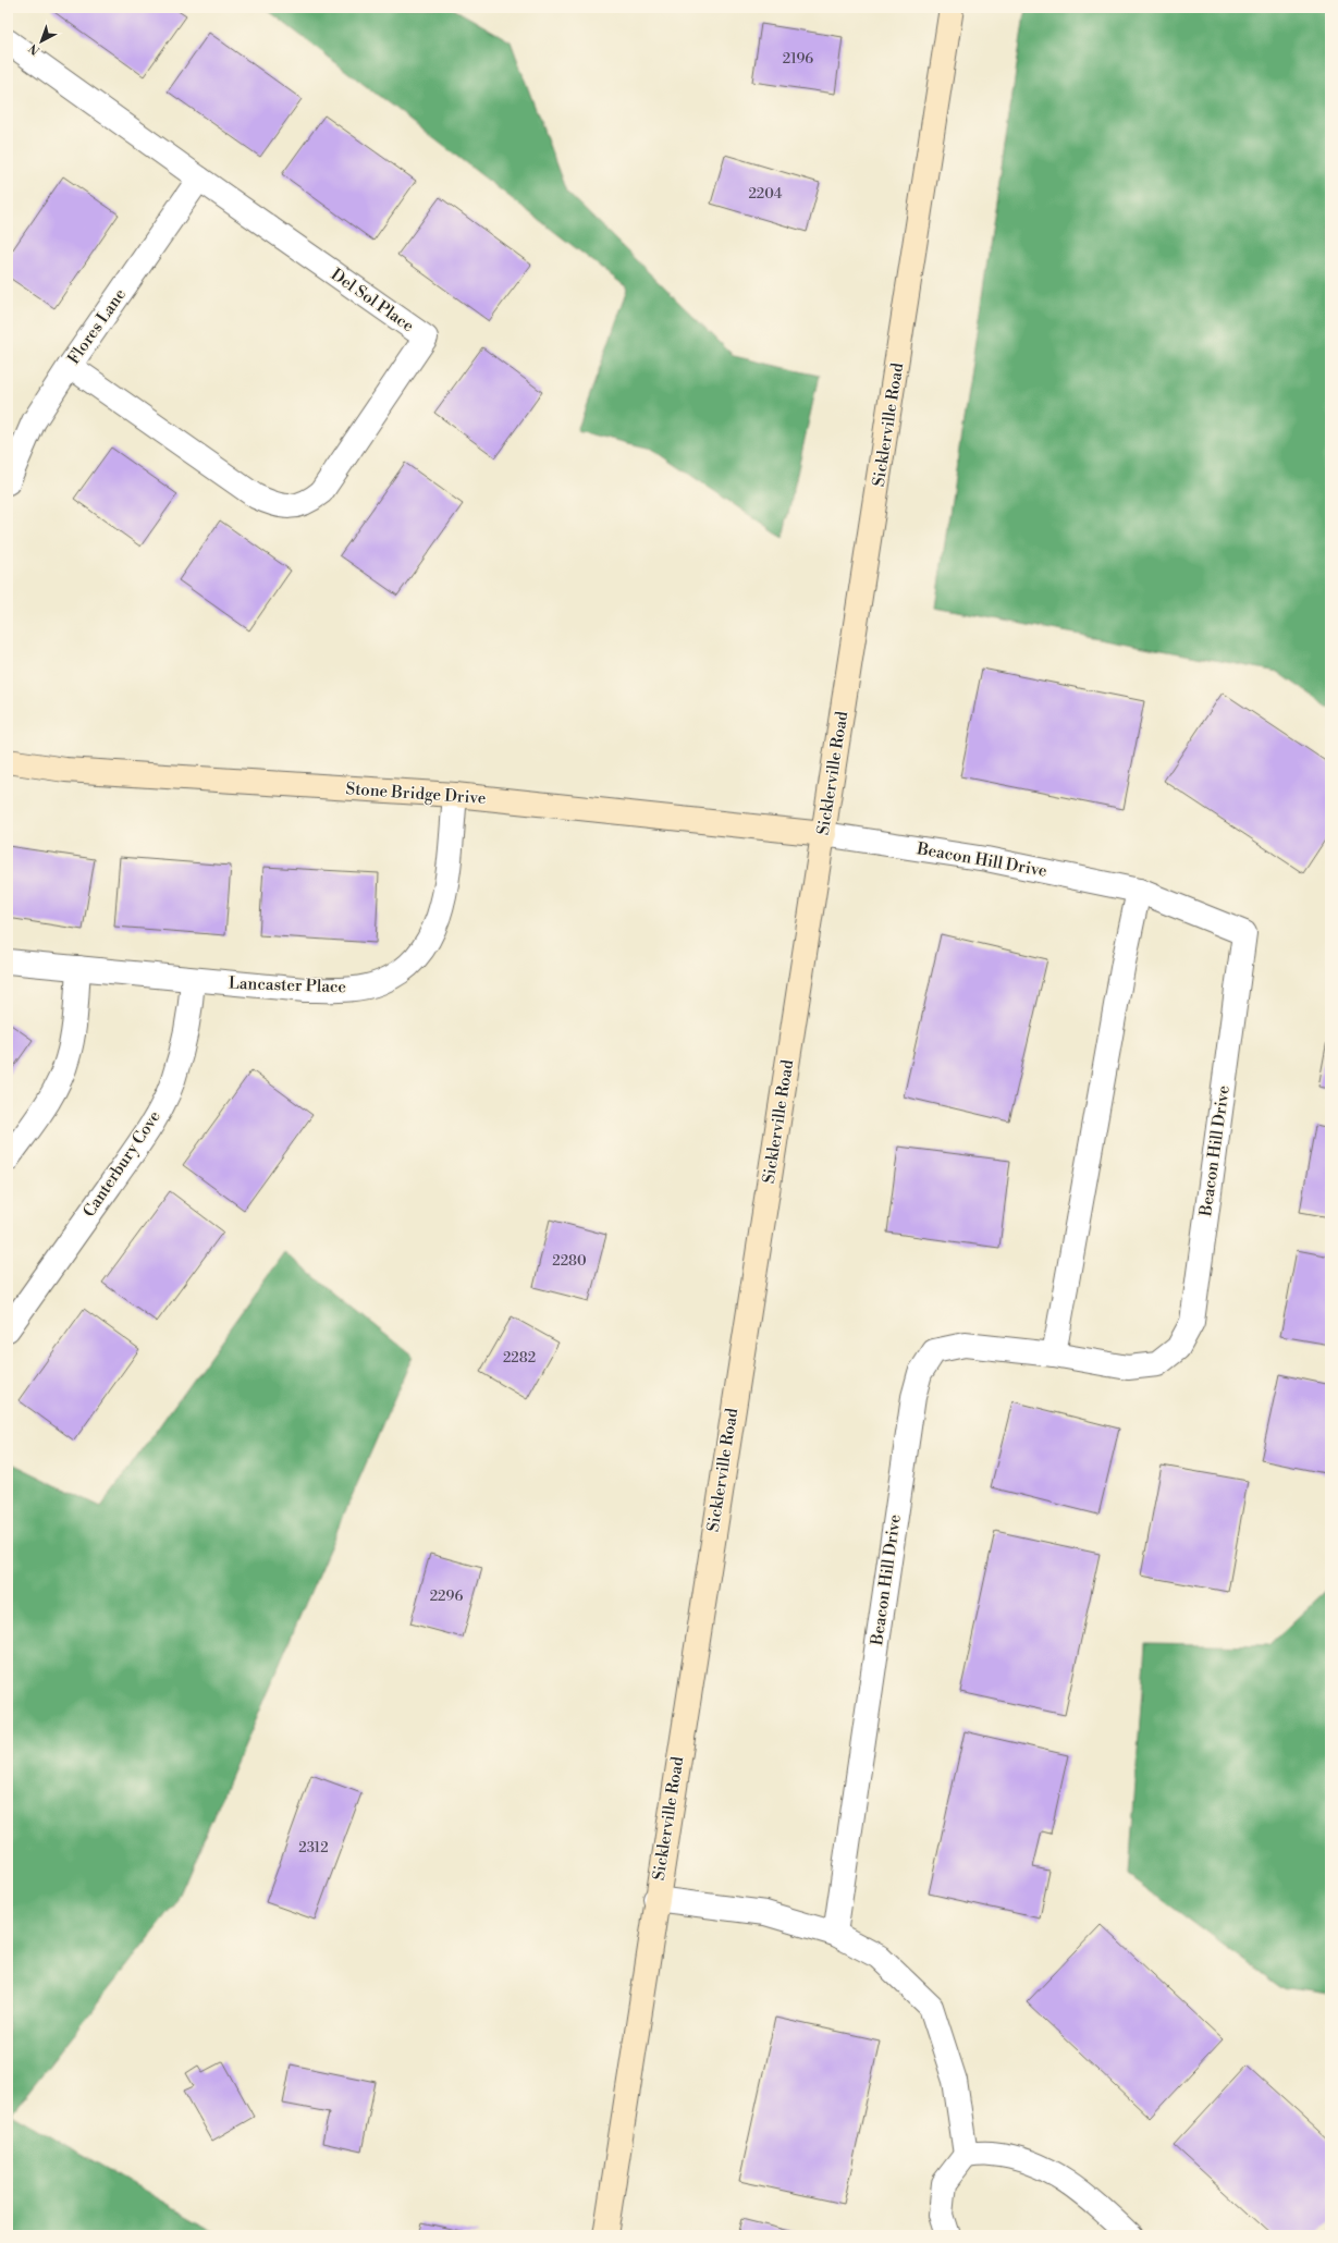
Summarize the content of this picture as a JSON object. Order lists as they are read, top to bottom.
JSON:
{
  "streets": {
    "main road": ["Sicklerville Road", "Stone Bridge Drive"],
    "street": [
      "Del Sol Place",
      "Flores Lane",
      "Beacon Hill Drive",
      "Lancaster Place",
      "Canterbury Cove"
    ]
  },
  "crossings": [
    ["Del Sol Place", "Flores Lane"],
    ["Sicklerville Road", "Stone Bridge Drive"],
    ["Sicklerville Road", "Beacon Hill Drive"],
    ["Stone Bridge Drive", "Beacon Hill Drive"],
    ["Stone Bridge Drive", "Lancaster Place"],
    ["Lancaster Place", "Canterbury Cove"]
  ],
  "house_numbers": [
    "2196",
    "2204",
    "2280",
    "2282",
    "2296",
    "2312"
  ],
  "north": "bottom left"
}
